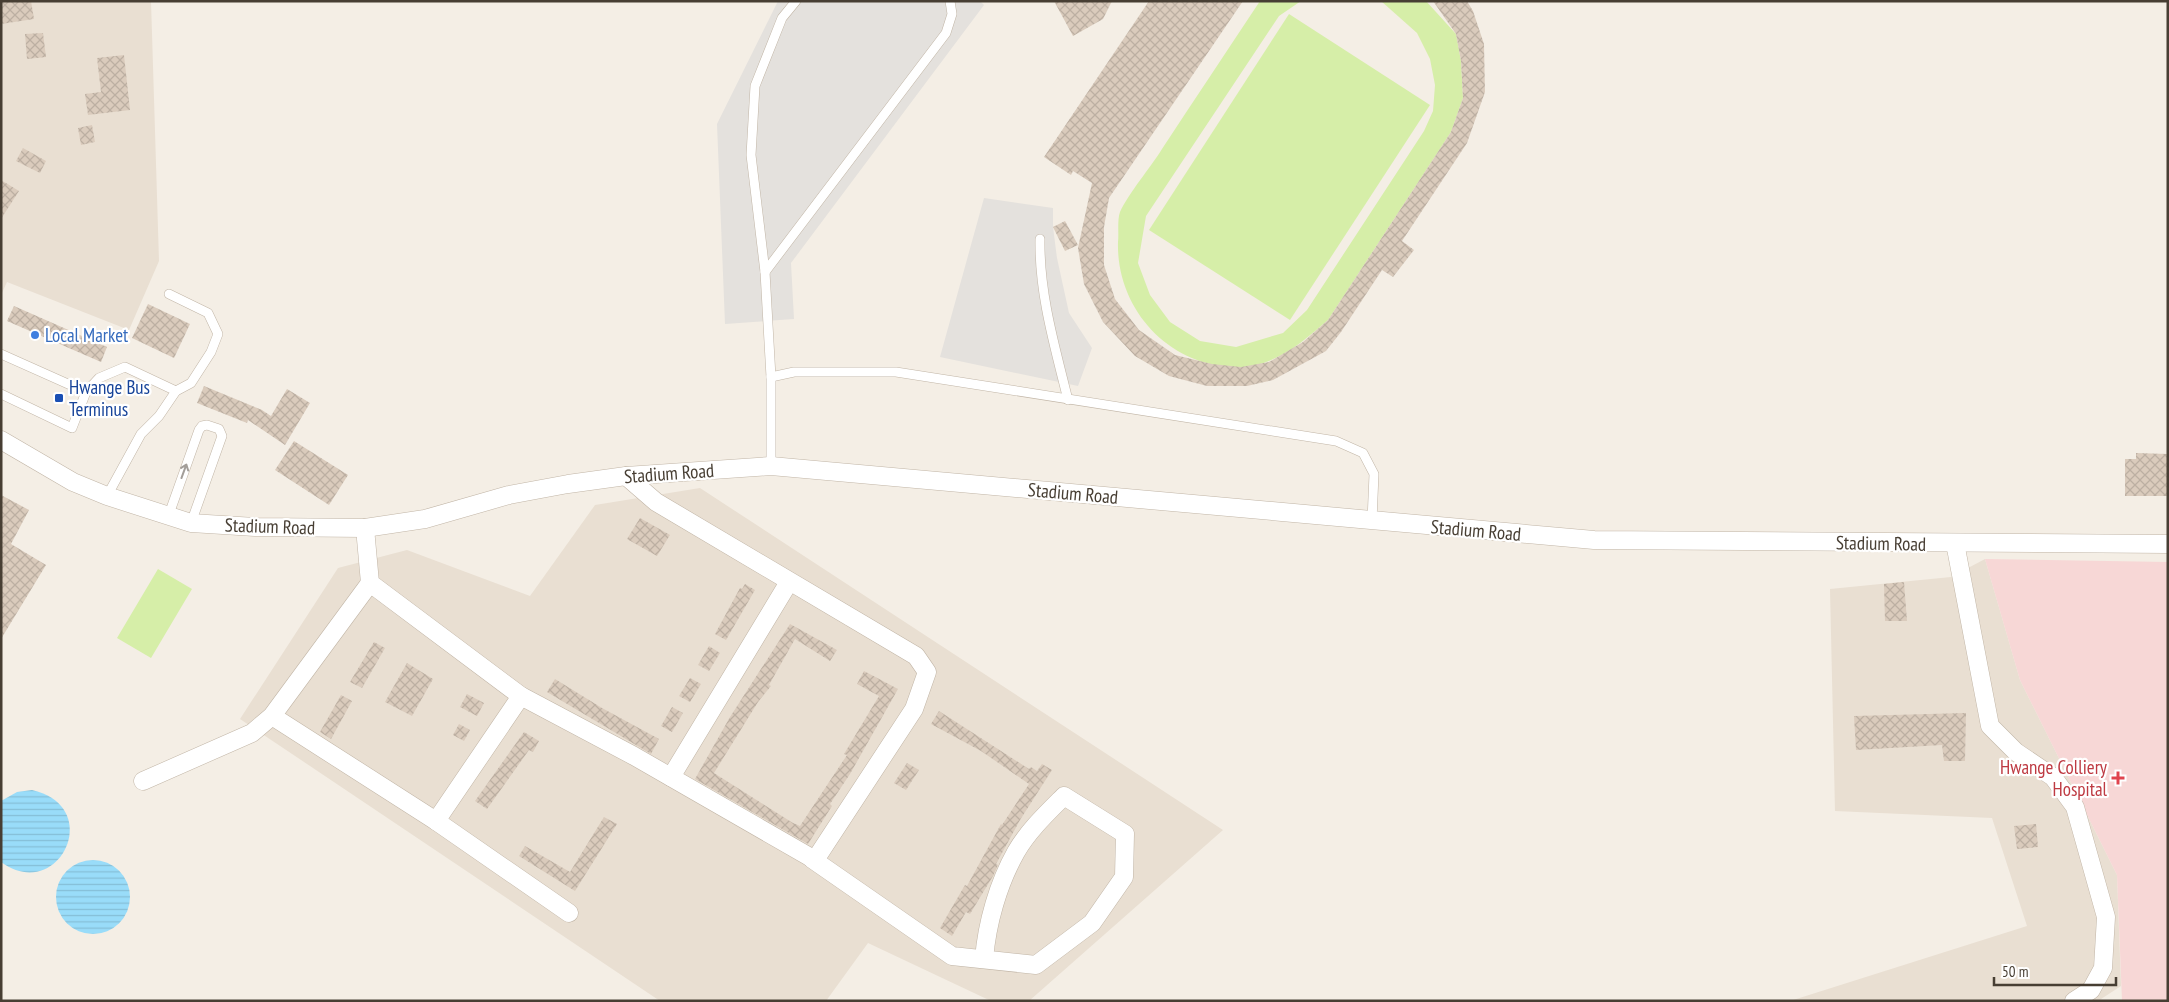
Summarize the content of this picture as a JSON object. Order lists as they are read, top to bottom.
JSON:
{
  "streets": {
    "street": ["Stadium Road"]
  },
  "places": {
    "other": ["Local Market"],
    "transit": ["Hwange Bus Terminus"],
    "health": ["Hwange Colliery Hospital"]
  },
  "scale_bar": "50 m"
}
